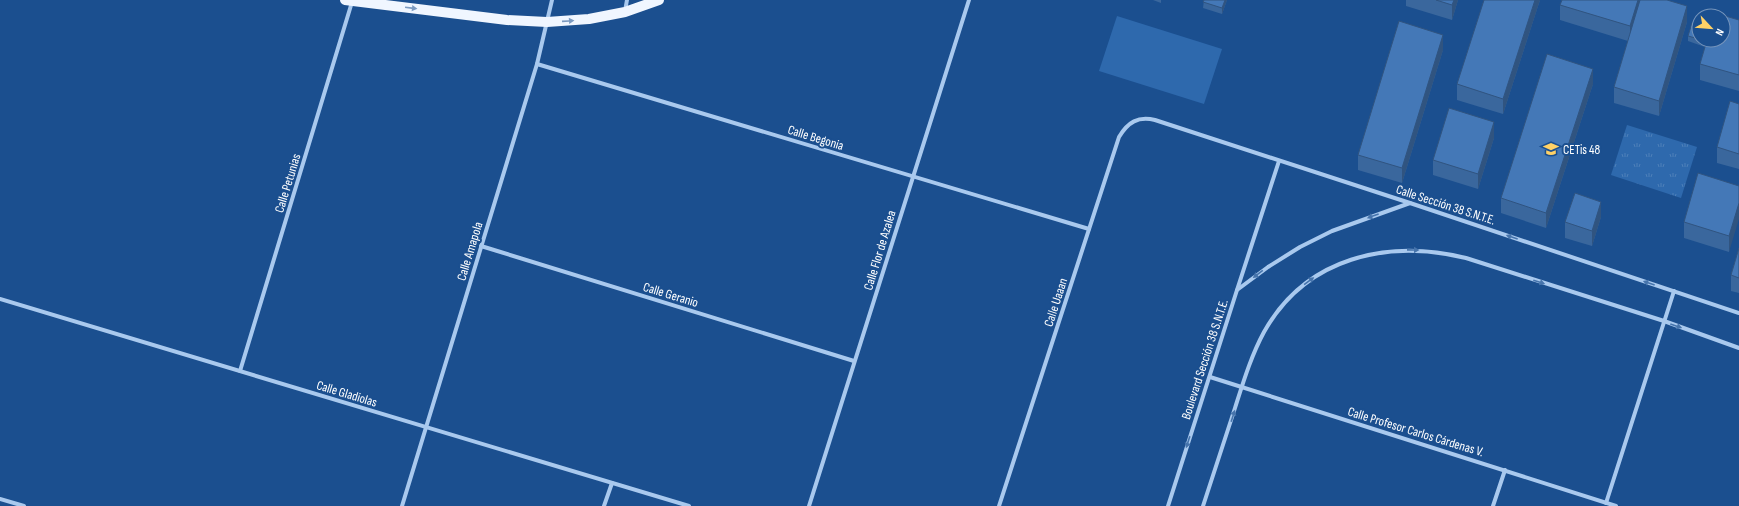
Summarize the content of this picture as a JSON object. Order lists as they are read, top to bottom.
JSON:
{
  "streets": {
    "street": [
      "Calle Begonia",
      "Calle Petunias",
      "Calle Sección 38 S.N.T.E.",
      "Calle Flor de Azalea",
      "Calle Amapola",
      "Calle Geranio",
      "Calle Uaaan",
      "Boulevard Sección 38 S.N.T.E.",
      "Calle Gladiolas",
      "Calle Profesor Carlos Cárdenas V."
    ]
  },
  "crossings": [
    ["Calle Begonia", "Calle Flor de Azalea"],
    ["Calle Begonia", "Calle Amapola"],
    ["Calle Begonia", "Calle Uaaan"],
    ["Calle Petunias", "Calle Gladiolas"],
    ["Calle Sección 38 S.N.T.E.", "Calle Uaaan"],
    ["Calle Sección 38 S.N.T.E.", "Boulevard Sección 38 S.N.T.E."],
    ["Calle Flor de Azalea", "Calle Geranio"],
    ["Calle Amapola", "Calle Geranio"],
    ["Calle Amapola", "Calle Gladiolas"],
    ["Boulevard Sección 38 S.N.T.E.", "Calle Profesor Carlos Cárdenas V."]
  ],
  "one_way": ["Calle Sección 38 S.N.T.E.", "Boulevard Sección 38 S.N.T.E."],
  "places": {
    "school or university": ["CETis 48"]
  },
  "north": "bottom right"
}
